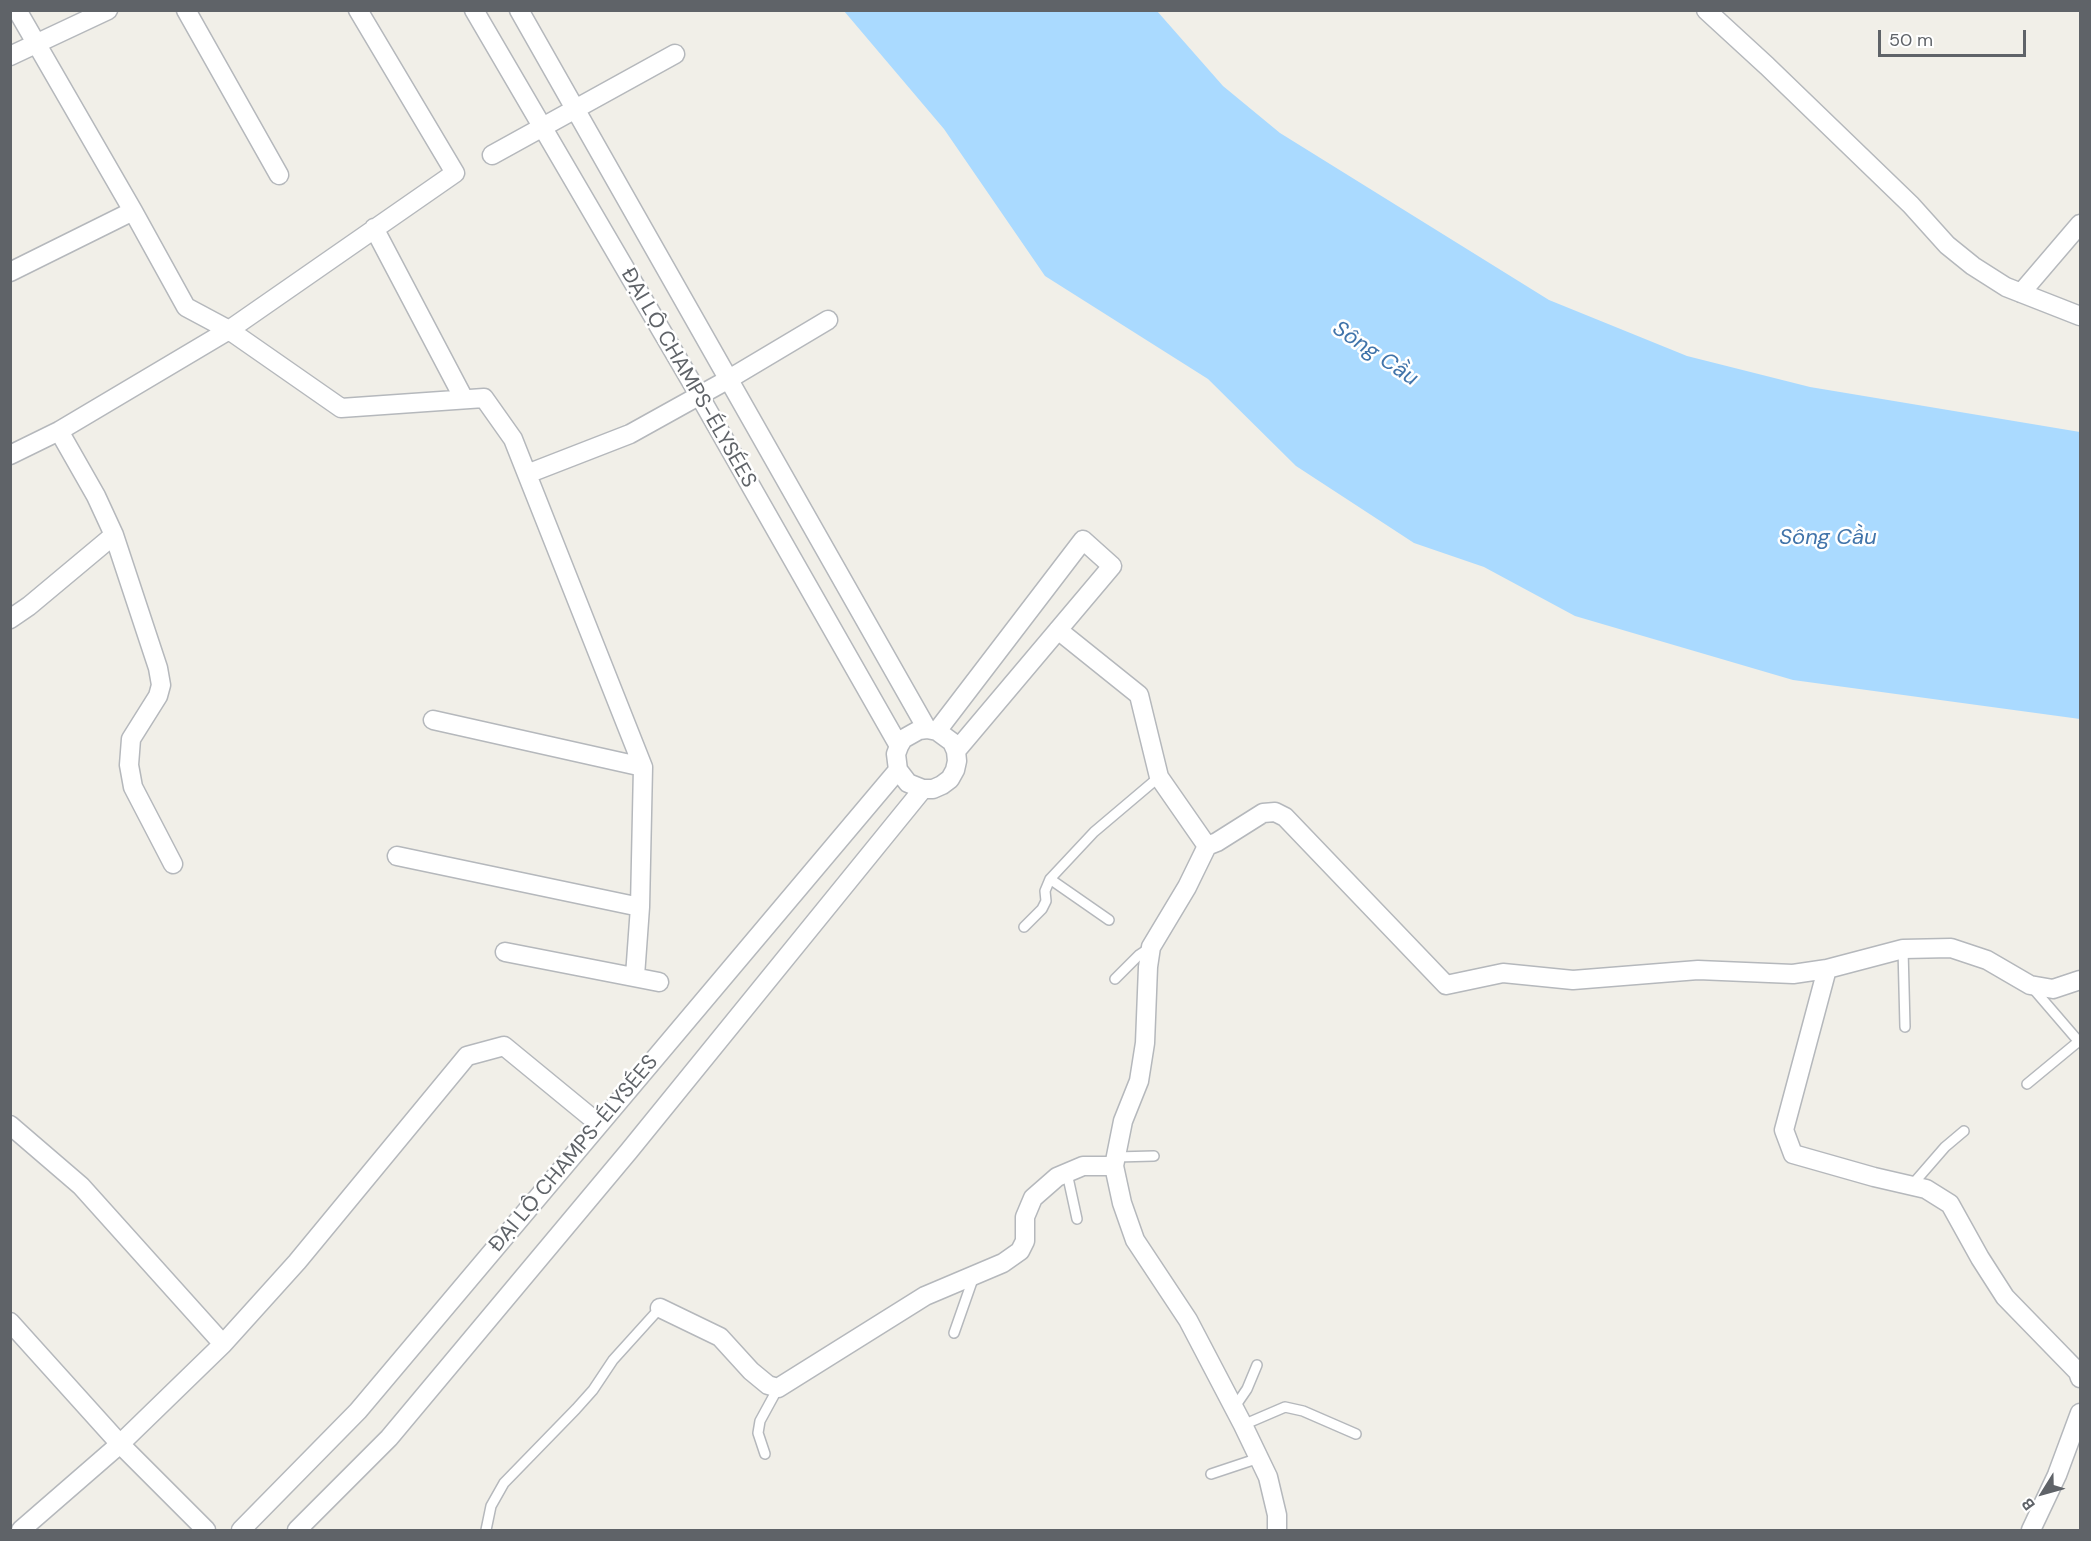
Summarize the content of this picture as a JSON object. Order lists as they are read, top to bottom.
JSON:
{
  "streets": {
    "street": ["ĐẠI LỘ CHAMPS-ÉLYSÉES"]
  },
  "water": ["Sông Cầu"],
  "scale_bar": "50 m",
  "north": "bottom left"
}
